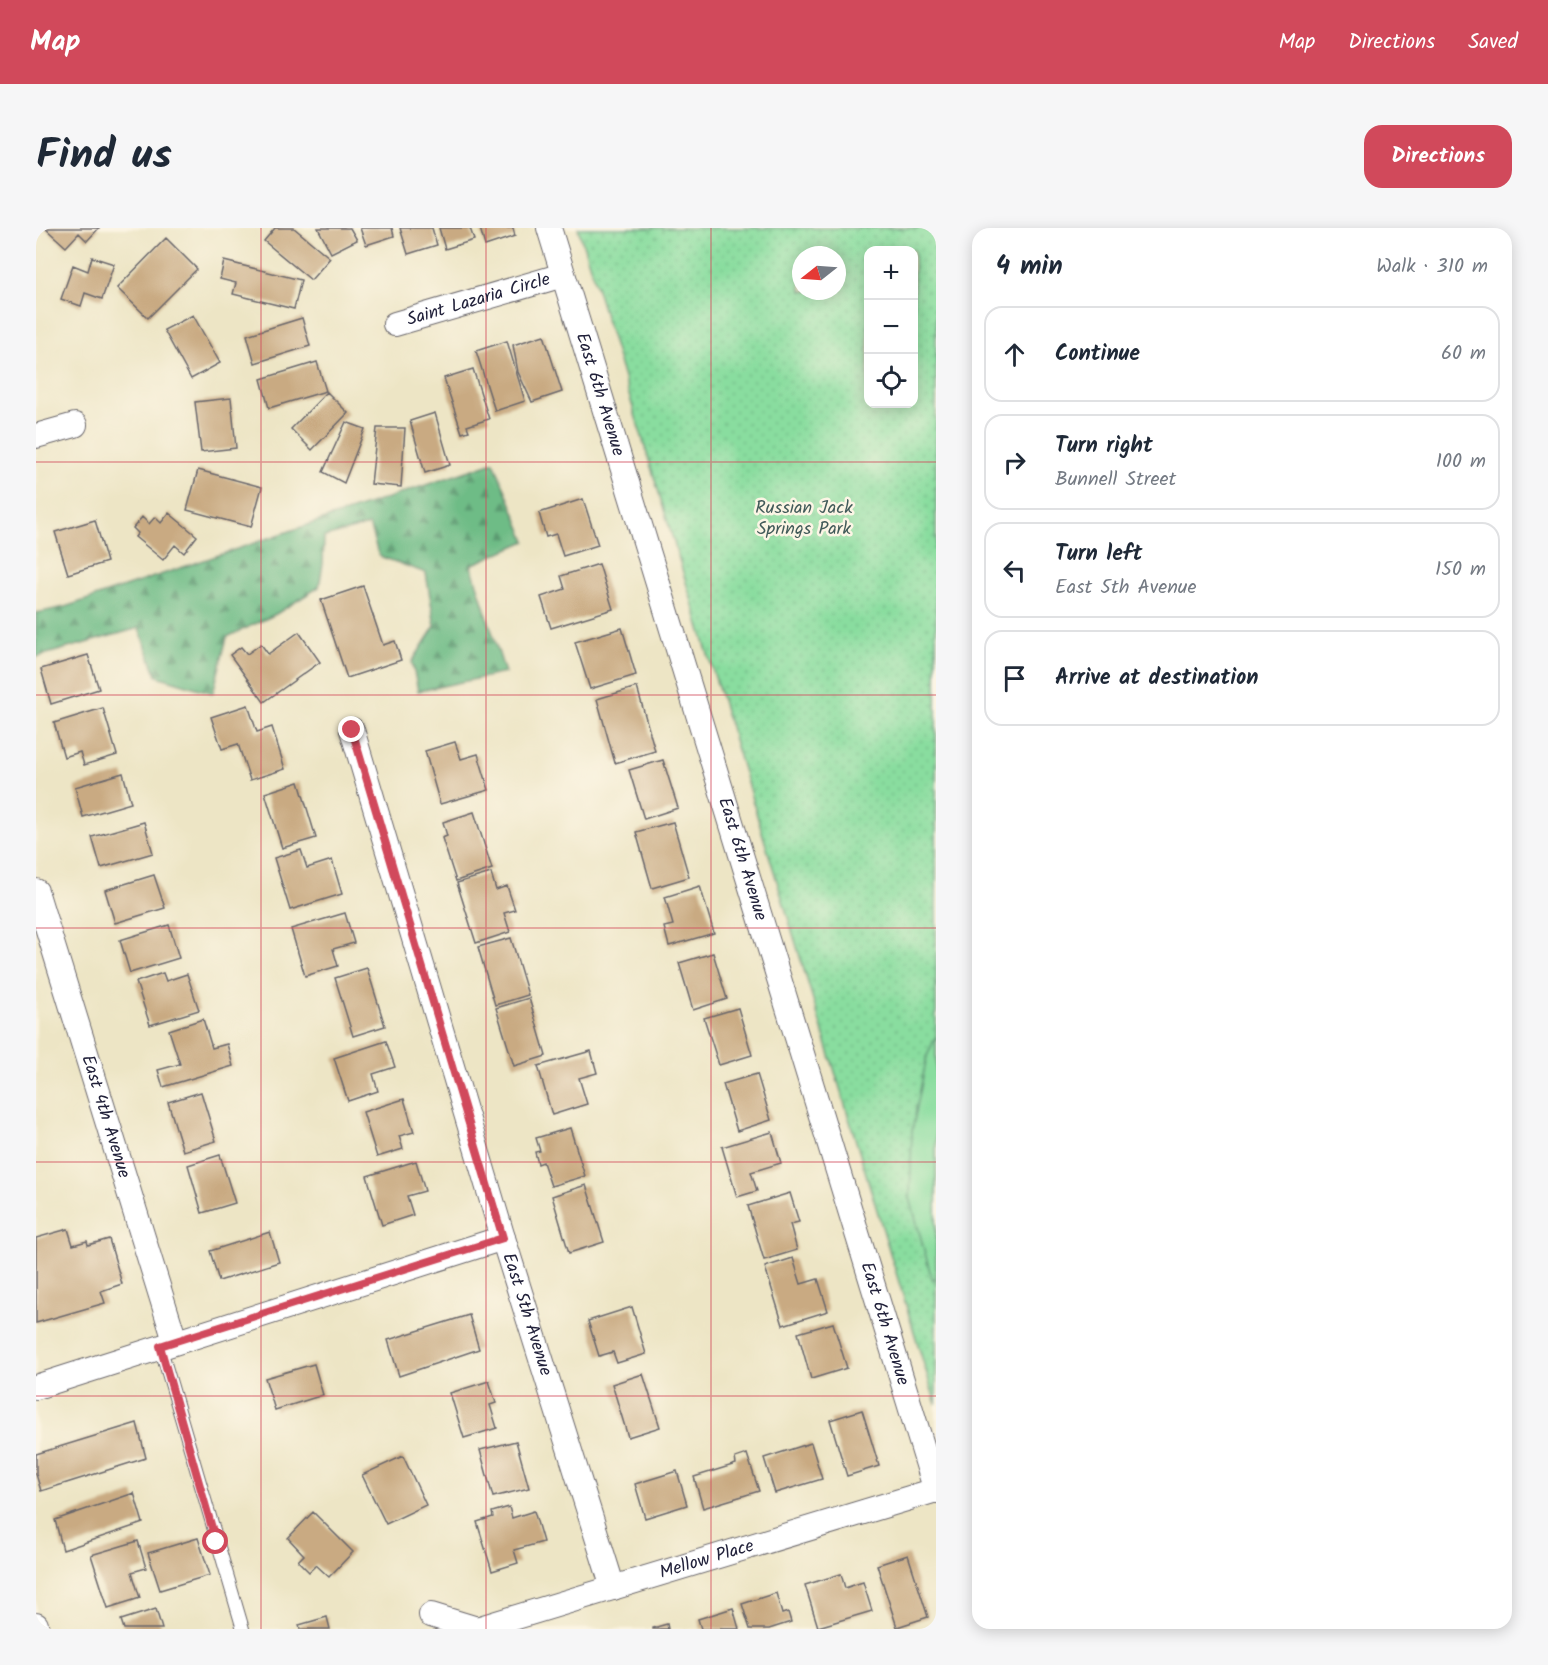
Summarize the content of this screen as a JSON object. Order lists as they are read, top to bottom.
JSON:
{
  "streets": {
    "street": [
      "Saint Lazaria Circle",
      "East 6th Avenue",
      "East 4th Avenue",
      "East 5th Avenue",
      "Mellow Place"
    ]
  },
  "crossings": [
    ["Saint Lazaria Circle", "East 6th Avenue"],
    ["East 6th Avenue", "Mellow Place"],
    ["East 5th Avenue", "Mellow Place"]
  ],
  "parks": ["Russian Jack Springs Park"],
  "north": "left",
  "page": {
    "header": "Map",
    "nav": ["Map", "Directions", "Saved"],
    "title": "Find us",
    "buttons": "Directions",
    "heading": ["4 min", "Walk · 310 m"],
    "map_buttons": ["+", "−"],
    "list": [
      ["Continue", "60 m"],
      ["Turn right", "Bunnell Street", "100 m"],
      ["Turn left", "East 5th Avenue", "150 m"],
      "Arrive at destination"
    ]
  }
}
